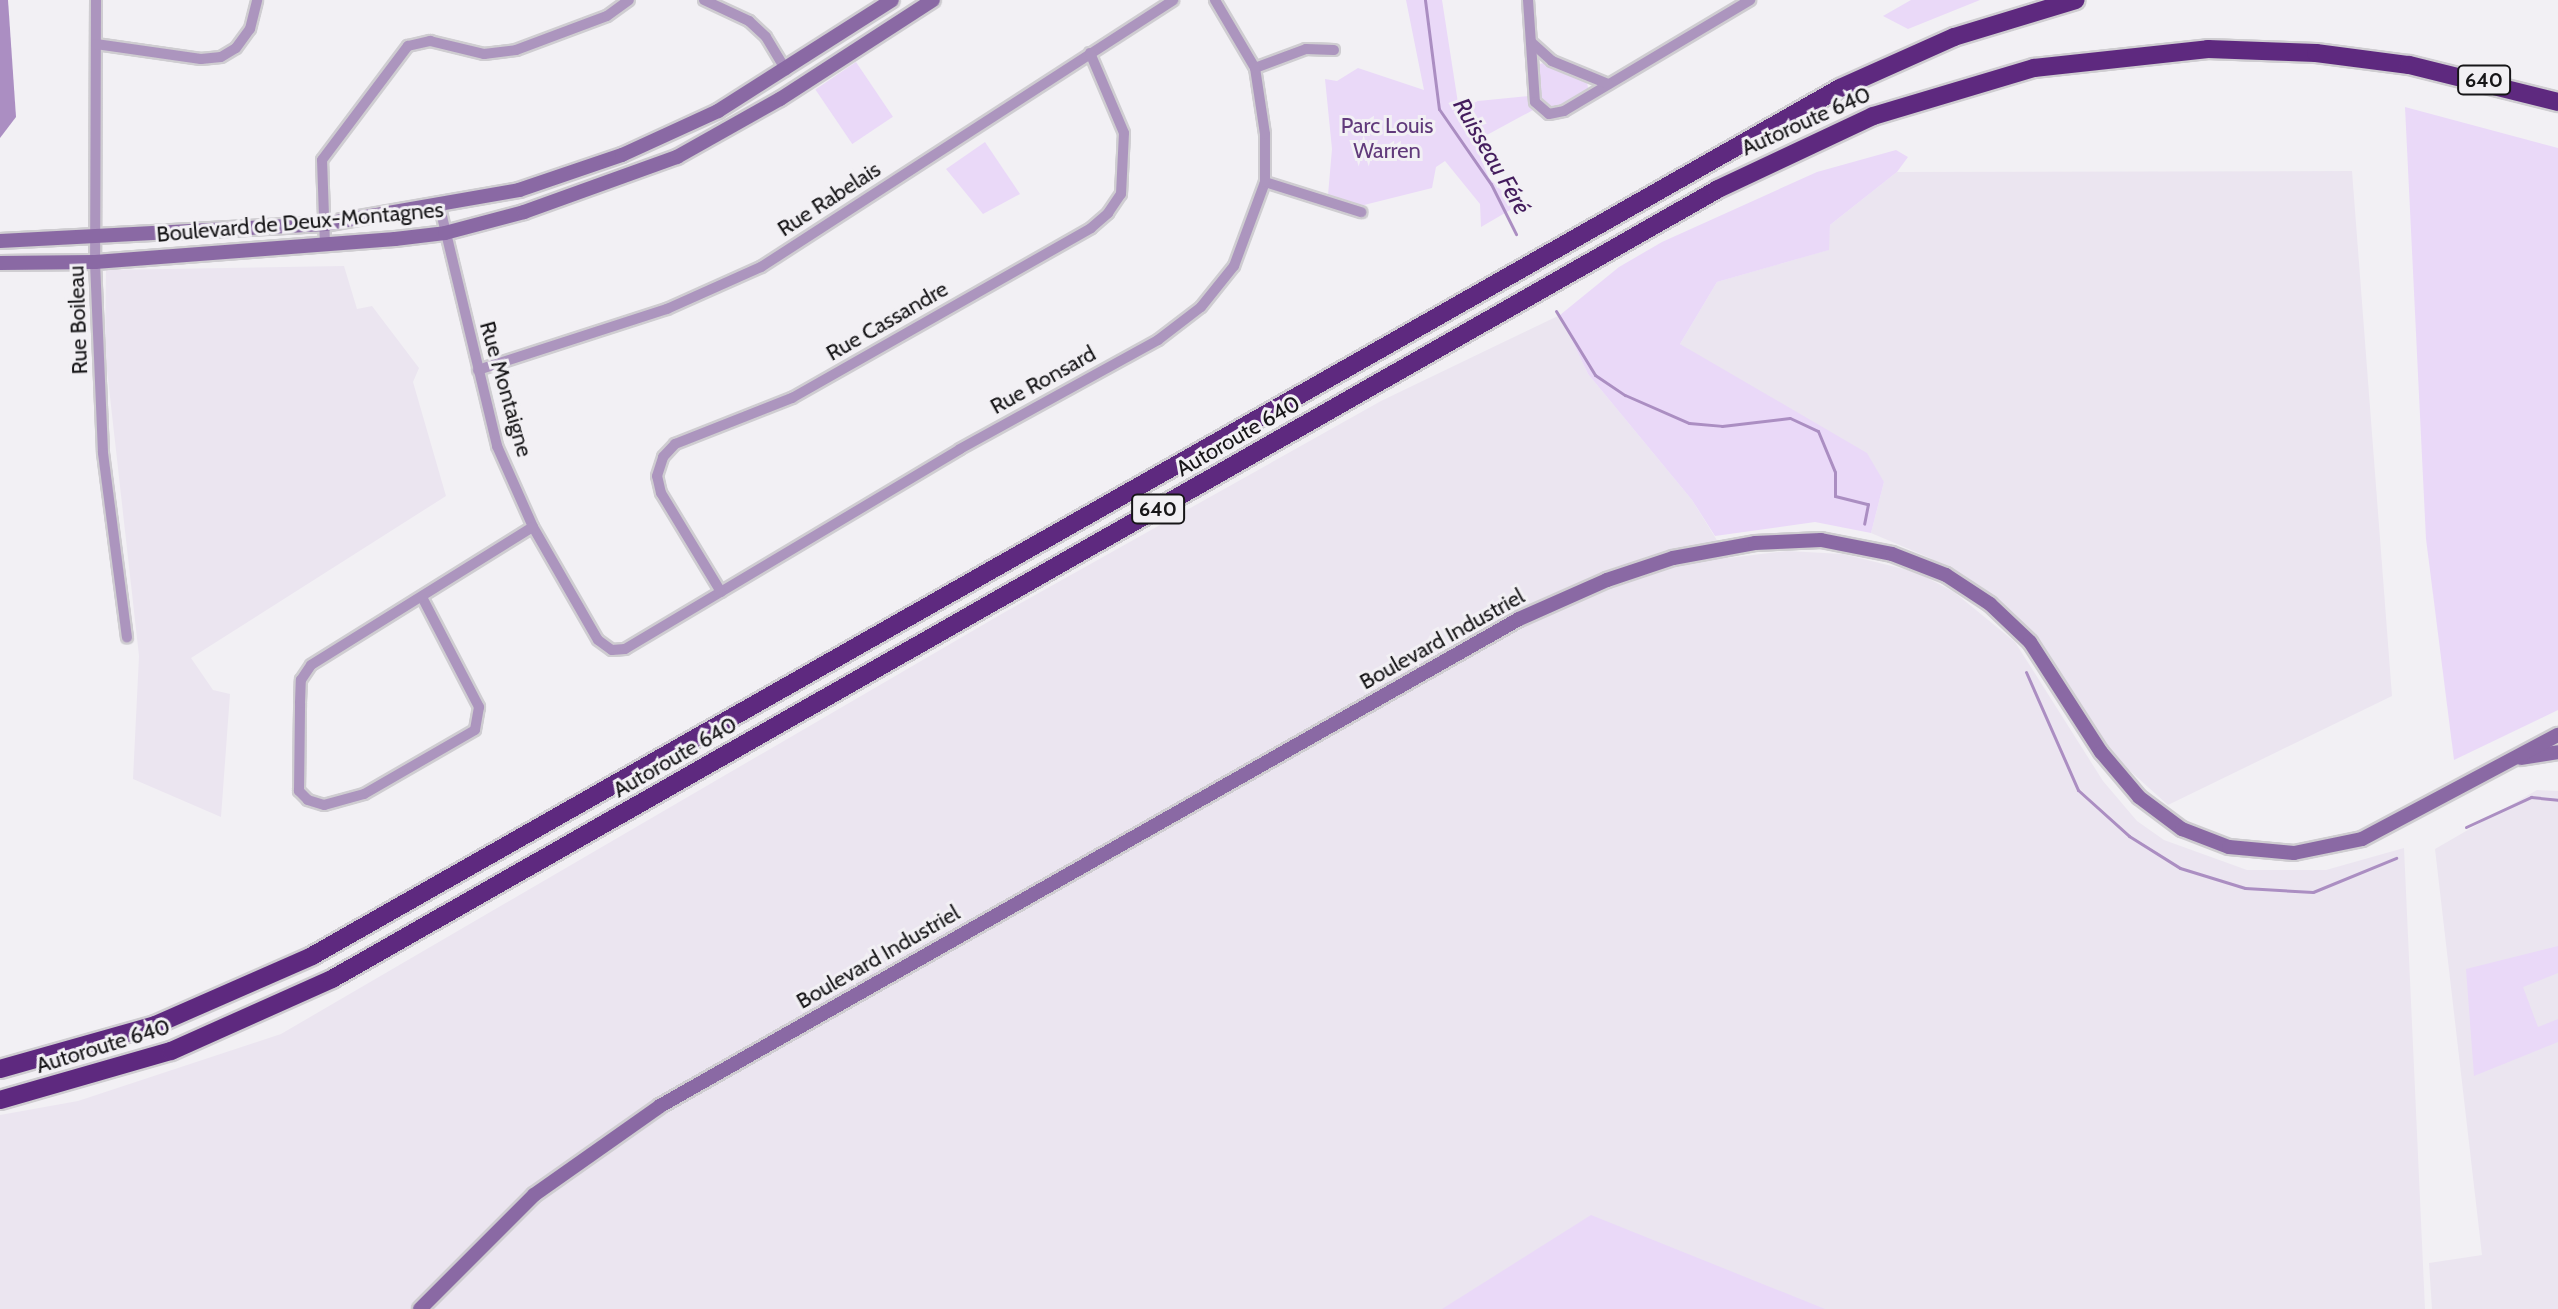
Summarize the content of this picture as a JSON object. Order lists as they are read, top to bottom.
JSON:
{
  "streets": {
    "highway": ["640", "Autoroute 640"],
    "street": [
      "Rue Rabelais",
      "Boulevard de Deux-Montagnes",
      "Rue Boileau",
      "Rue Cassandre",
      "Rue Ronsard",
      "Rue Montaigne",
      "Boulevard Industriel"
    ]
  },
  "crossings": [
    ["Rue Rabelais", "Rue Cassandre"],
    ["Rue Rabelais", "Rue Montaigne"],
    ["Boulevard de Deux-Montagnes", "Rue Boileau"],
    ["Boulevard de Deux-Montagnes", "Rue Montaigne"],
    ["Rue Cassandre", "Rue Ronsard"],
    ["Rue Ronsard", "Rue Montaigne"]
  ],
  "water": ["Ruisseau Féré"],
  "parks": ["Parc Louis Warren"]
}
